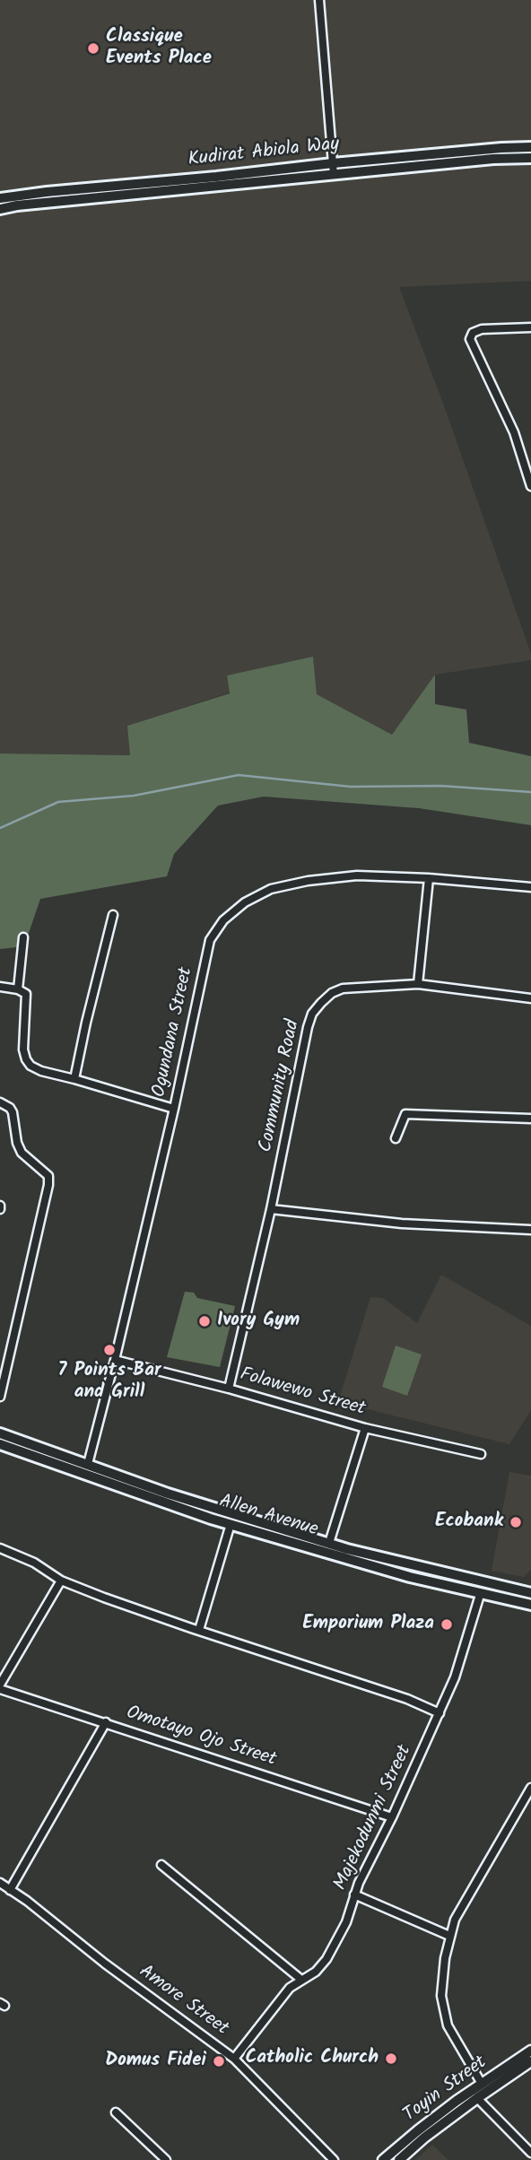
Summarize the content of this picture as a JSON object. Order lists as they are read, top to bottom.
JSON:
{
  "streets": {
    "main road": ["Kudirat Abiola Way", "Allen Avenue"],
    "street": [
      "Ogundana Street",
      "Community Road",
      "Folawewo Street",
      "Omotayo Ojo Street",
      "Majekodunmi Street",
      "Amore Street",
      "Toyin Street"
    ]
  },
  "crossings": [
    ["Ogundana Street", "Folawewo Street"],
    ["Ogundana Street", "Allen Avenue"],
    ["Community Road", "Folawewo Street"],
    ["Allen Avenue", "Majekodunmi Street"],
    ["Omotayo Ojo Street", "Majekodunmi Street"],
    ["Majekodunmi Street", "Amore Street"]
  ],
  "places": [
    "Classique Events Place",
    "Ivory Gym",
    "7 Points Bar and Grill",
    "Ecobank",
    "Emporium Plaza",
    "Catholic Church",
    "Domus Fidei"
  ]
}
